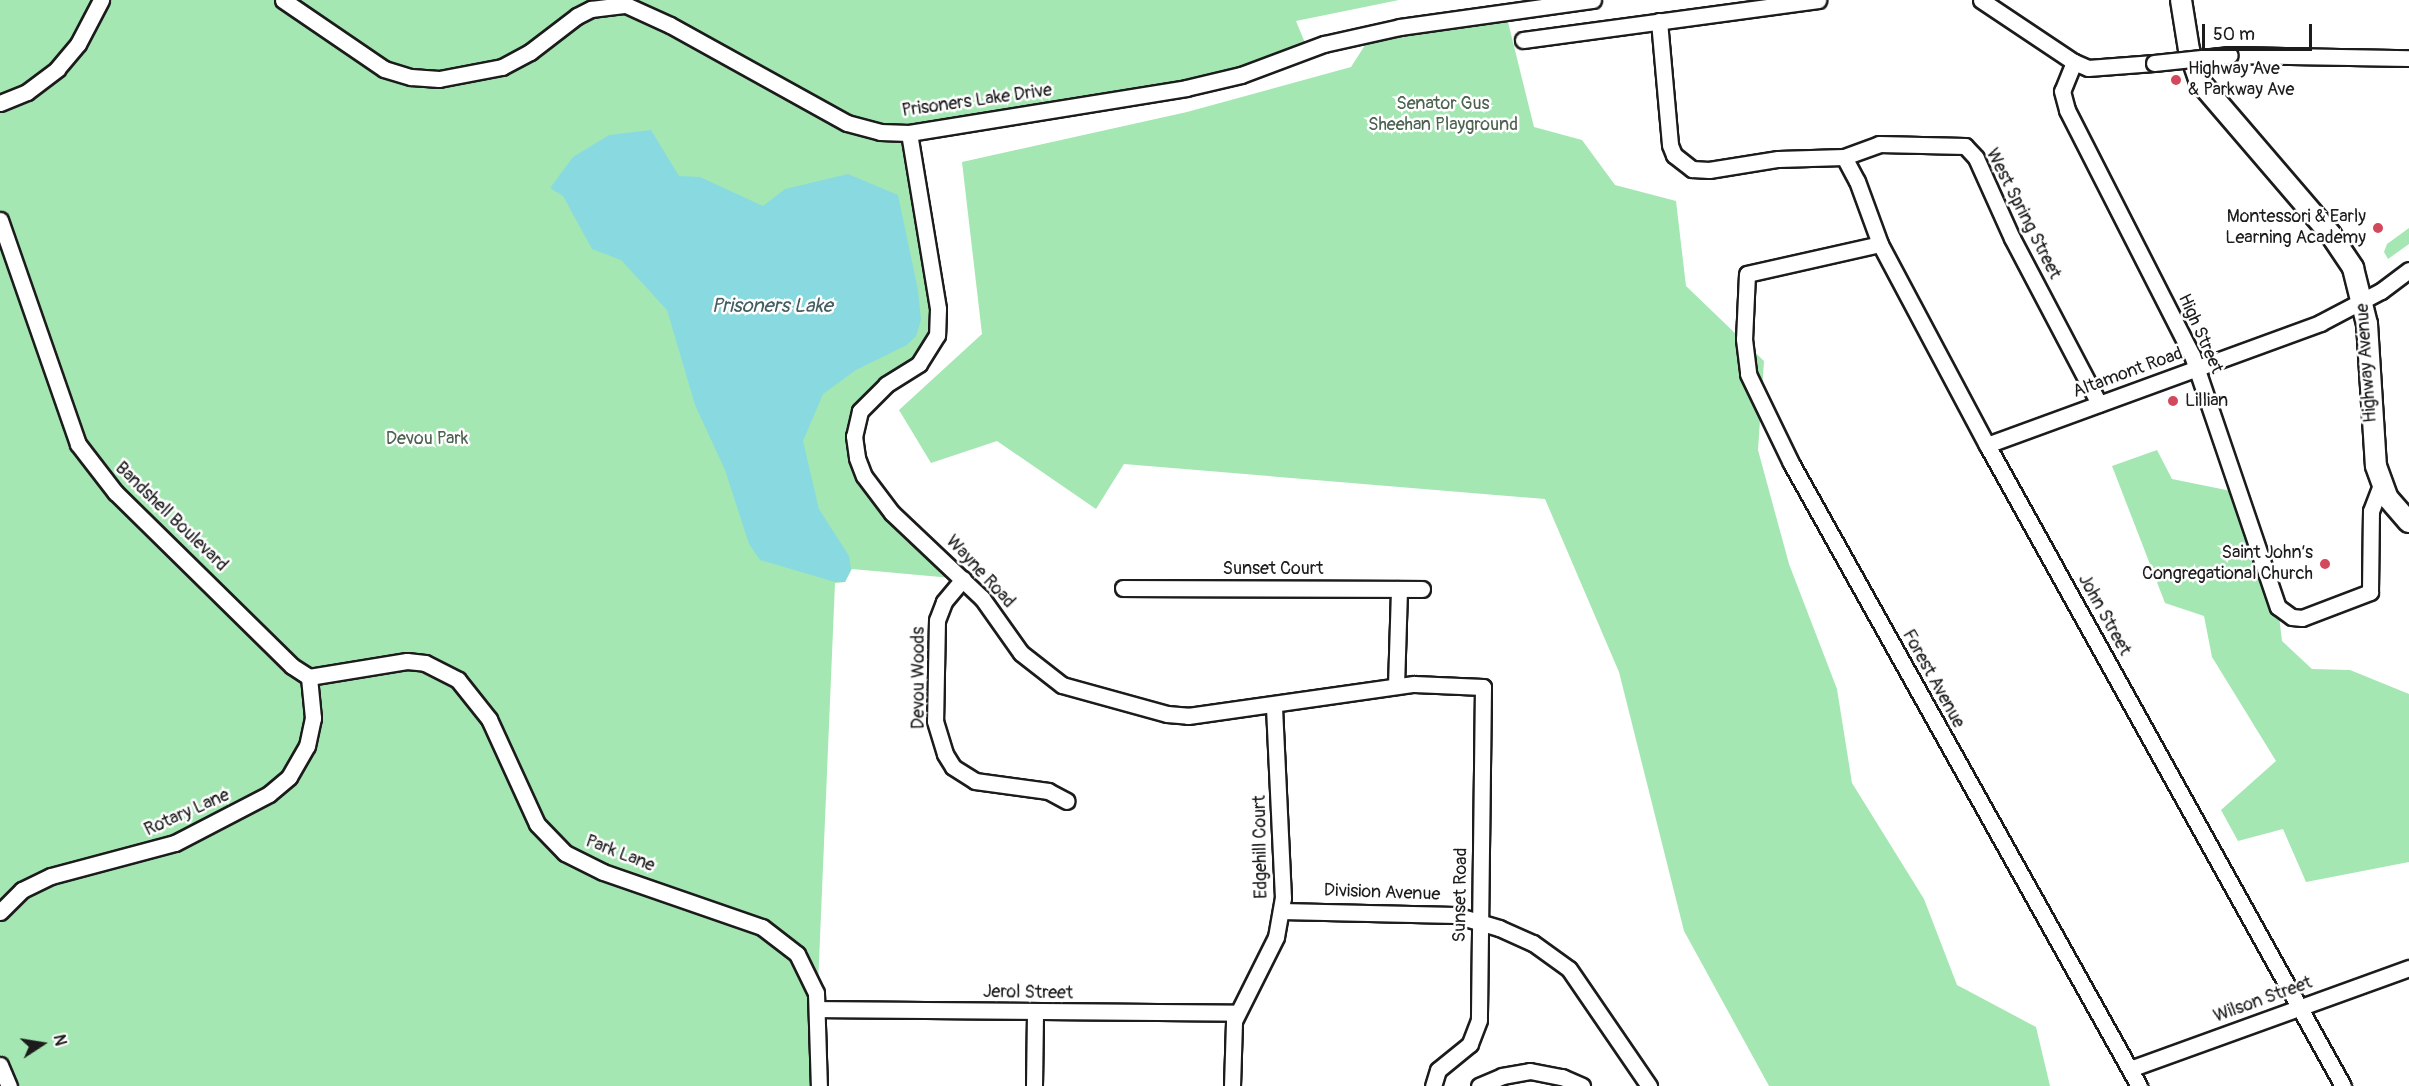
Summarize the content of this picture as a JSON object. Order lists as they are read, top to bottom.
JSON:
{
  "streets": {
    "main road": ["Highway Avenue"],
    "street": [
      "Prisoners Lake Drive",
      "West Spring Street",
      "High Street",
      "Altamont Road",
      "Bandshell Boulevard",
      "Sunset Court",
      "Wayne Road",
      "John Street",
      "Devou Woods",
      "Forest Avenue",
      "Rotary Lane",
      "Edgehill Court",
      "Park Lane",
      "Division Avenue",
      "Sunset Road",
      "Jerol Street",
      "Wilson Street"
    ]
  },
  "crossings": [
    ["Prisoners Lake Drive", "Wayne Road"],
    ["West Spring Street", "Altamont Road"],
    ["West Spring Street", "John Street"],
    ["High Street", "Highway Avenue"],
    ["High Street", "Altamont Road"],
    ["Highway Avenue", "Altamont Road"],
    ["Altamont Road", "John Street"],
    ["Bandshell Boulevard", "Rotary Lane"],
    ["Bandshell Boulevard", "Park Lane"],
    ["Wayne Road", "Devou Woods"],
    ["Wayne Road", "Edgehill Court"],
    ["Wayne Road", "Sunset Road"],
    ["John Street", "Forest Avenue"],
    ["John Street", "Wilson Street"],
    ["Forest Avenue", "Wilson Street"],
    ["Rotary Lane", "Park Lane"],
    ["Edgehill Court", "Division Avenue"],
    ["Edgehill Court", "Jerol Street"],
    ["Park Lane", "Jerol Street"],
    ["Division Avenue", "Sunset Road"]
  ],
  "water": ["Prisoners Lake"],
  "parks": ["Senator Gus Sheehan Playground", "Devou Park"],
  "places": [
    "Highway Ave & Parkway Ave",
    "Montessori & Early Learning Academy",
    "Lillian",
    "Saint John’s Congregational Church"
  ],
  "scale_bar": "50 m",
  "north": "right"
}
